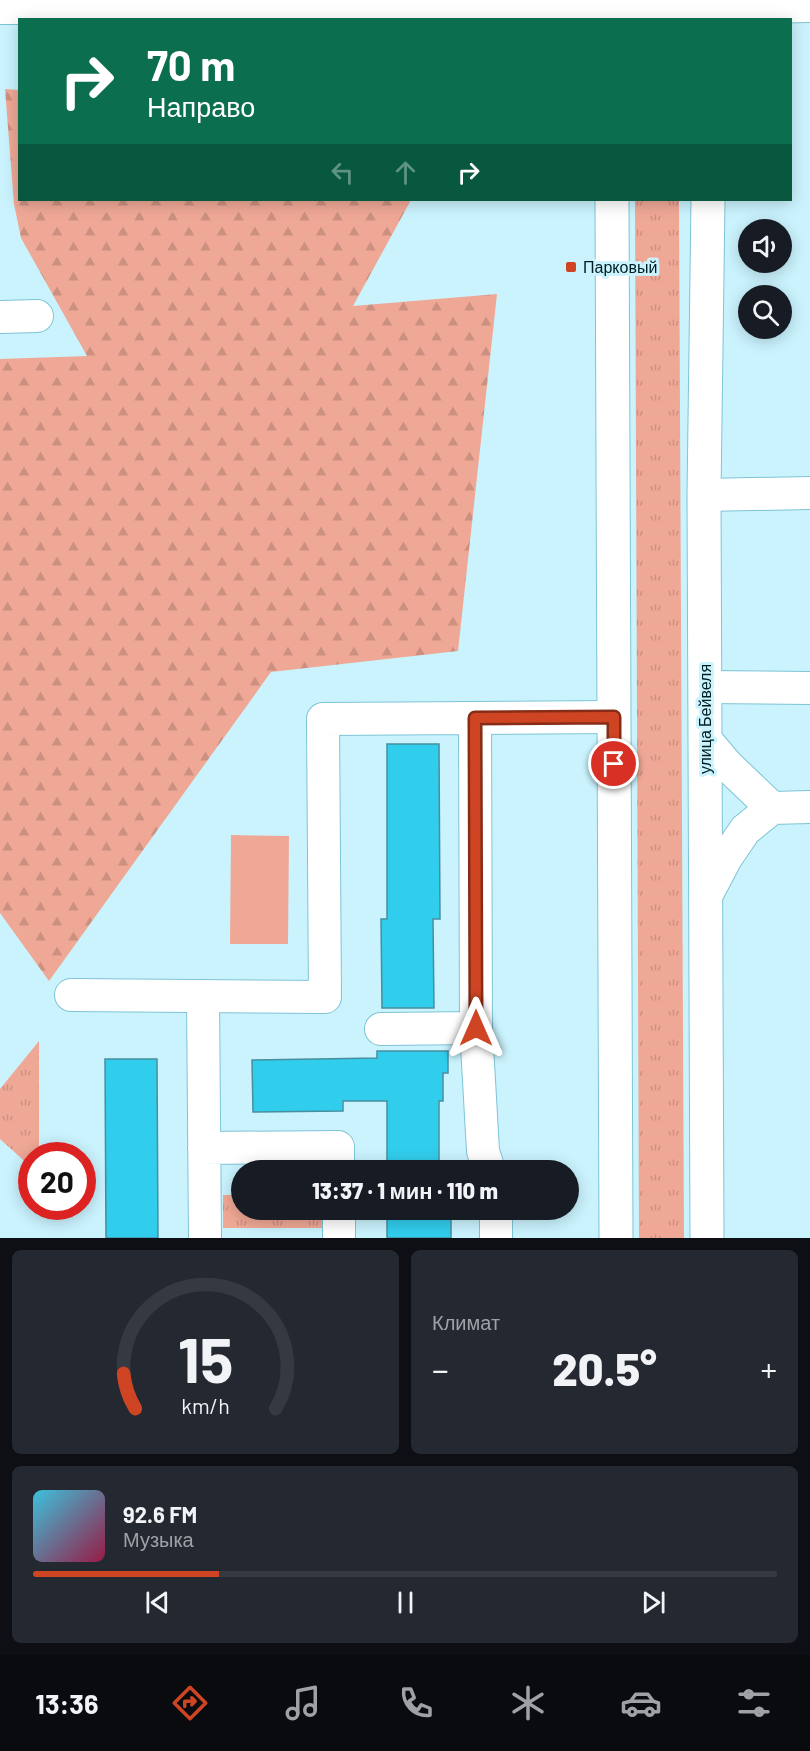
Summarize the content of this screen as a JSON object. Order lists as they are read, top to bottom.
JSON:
{
  "streets": {
    "main road": ["улица Бейвеля"]
  },
  "places": {
    "transit": ["Парковый"]
  },
  "page": {
    "turn": ["70 m", "Направо"],
    "limit": "20",
    "trip": "13:37 · 1 мин · 110 m",
    "tile": "Климат",
    "heat": ["−", "20.5°", "+"],
    "song": ["92.6 FM", "Музыка"],
    "tabs": "13:36",
    "gauge": ["15", "km/h"]
  }
}
